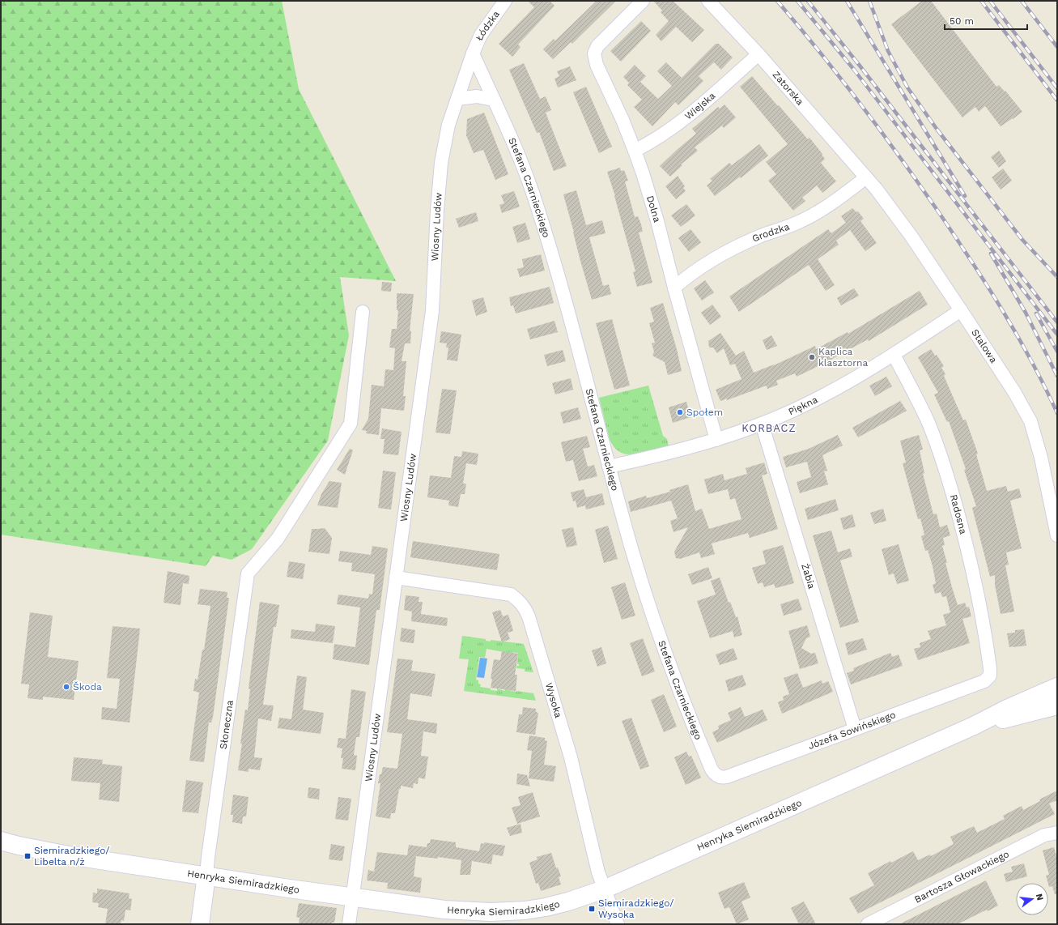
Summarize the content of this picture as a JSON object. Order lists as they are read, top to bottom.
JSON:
{
  "streets": {
    "main road": ["Henryka Siemiradzkiego"],
    "street": [
      "Łódzka",
      "Zatorska",
      "Wiejska",
      "Stefana Czarnieckiego",
      "Dolna",
      "Wiosny Ludów",
      "Grodzka",
      "Stalowa",
      "Piękna",
      "Radosna",
      "Żabia",
      "Wysoka",
      "Słoneczna",
      "Józefa Sowińskiego",
      "Bartosza Głowackiego"
    ]
  },
  "crossings": [
    ["Łódzka", "Stefana Czarnieckiego"],
    ["Łódzka", "Wiosny Ludów"],
    ["Zatorska", "Wiejska"],
    ["Zatorska", "Grodzka"],
    ["Zatorska", "Stalowa"],
    ["Wiejska", "Dolna"],
    ["Stefana Czarnieckiego", "Wiosny Ludów"],
    ["Stefana Czarnieckiego", "Piękna"],
    ["Stefana Czarnieckiego", "Józefa Sowińskiego"],
    ["Dolna", "Grodzka"],
    ["Dolna", "Piękna"],
    ["Wiosny Ludów", "Wysoka"],
    ["Wiosny Ludów", "Henryka Siemiradzkiego"],
    ["Grodzka", "Stalowa"],
    ["Stalowa", "Piękna"],
    ["Piękna", "Radosna"],
    ["Piękna", "Żabia"],
    ["Radosna", "Józefa Sowińskiego"],
    ["Żabia", "Józefa Sowińskiego"],
    ["Wysoka", "Henryka Siemiradzkiego"],
    ["Słoneczna", "Henryka Siemiradzkiego"]
  ],
  "districts": ["KORBACZ"],
  "places": {
    "other": ["Kaplica klasztorna", "Społem", "Škoda"],
    "transit": ["Siemiradzkiego/ Libelta n/ż", "Siemiradzkiego/ Wysoka"]
  },
  "scale_bar": "50 m",
  "north": "right"
}
